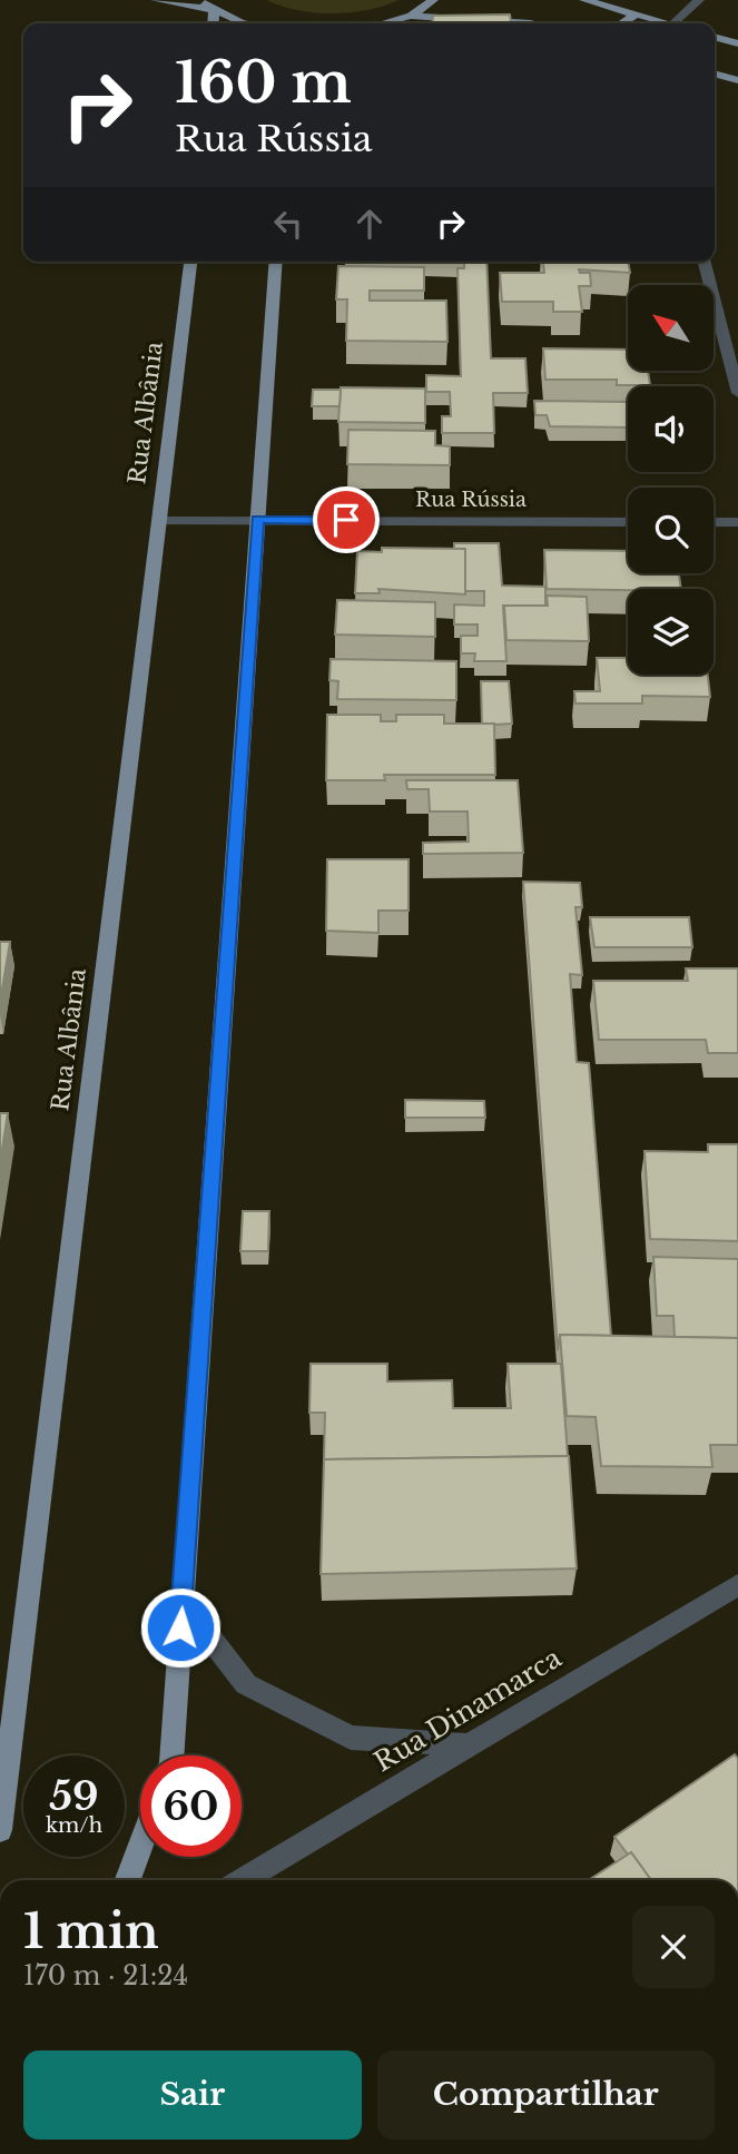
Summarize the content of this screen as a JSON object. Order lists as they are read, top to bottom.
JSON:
{
  "streets": {
    "main road": ["Rua Albânia"],
    "street": ["Rua Rússia", "Rua Dinamarca"]
  },
  "crossings": [
    ["Rua Albânia", "Rua Rússia"]
  ],
  "north": "top left",
  "page": {
    "turn": ["160 m", "Rua Rússia"],
    "speed": "59 km/h",
    "limit": "60",
    "heading": ["1 min", "170 m · 21:24"],
    "buttons": ["Sair", "Compartilhar"]
  }
}
